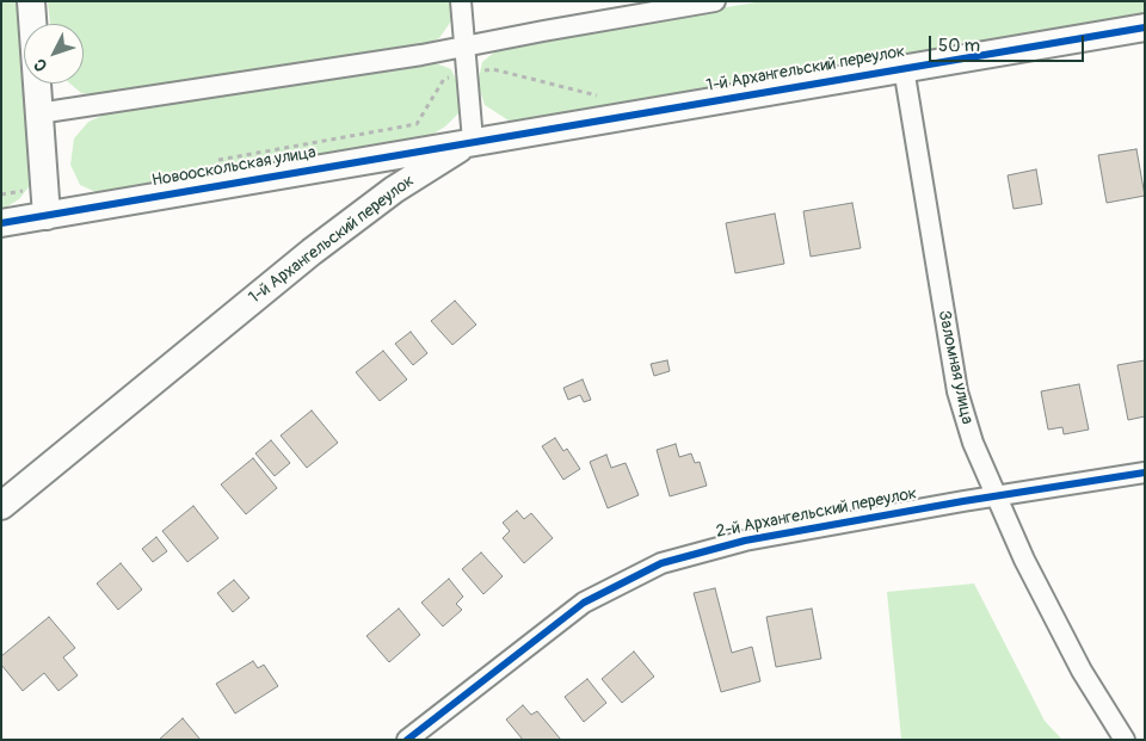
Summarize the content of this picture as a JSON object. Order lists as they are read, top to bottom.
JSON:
{
  "streets": {
    "street": [
      "1-й Архангельский переулок",
      "Новооскольская улица",
      "Заломная улица",
      "2-й Архангельский переулок"
    ]
  },
  "crossings": [
    ["1-й Архангельский переулок", "Новооскольская улица"],
    ["1-й Архангельский переулок", "Заломная улица"],
    ["Заломная улица", "2-й Архангельский переулок"]
  ],
  "scale_bar": "50 m",
  "north": "bottom left"
}
